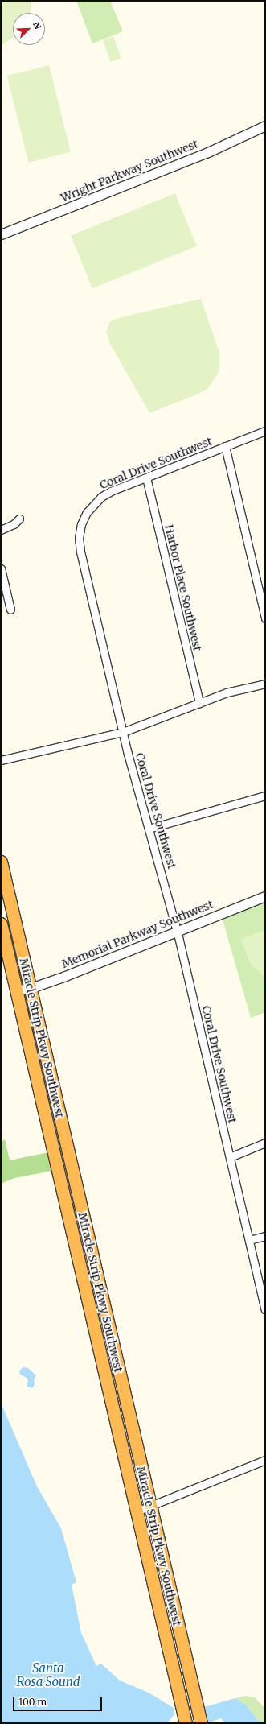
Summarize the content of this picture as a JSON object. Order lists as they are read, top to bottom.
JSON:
{
  "streets": {
    "highway": ["Miracle Strip Pkwy Southwest"],
    "street": [
      "Wright Parkway Southwest",
      "Coral Drive Southwest",
      "Harbor Place Southwest",
      "Memorial Parkway Southwest"
    ]
  },
  "crossings": [
    ["Coral Drive Southwest", "Harbor Place Southwest"],
    ["Coral Drive Southwest", "Memorial Parkway Southwest"],
    ["Memorial Parkway Southwest", "Miracle Strip Pkwy Southwest"]
  ],
  "water": ["Santa Rosa Sound"],
  "scale_bar": "100 m",
  "north": "top right"
}
